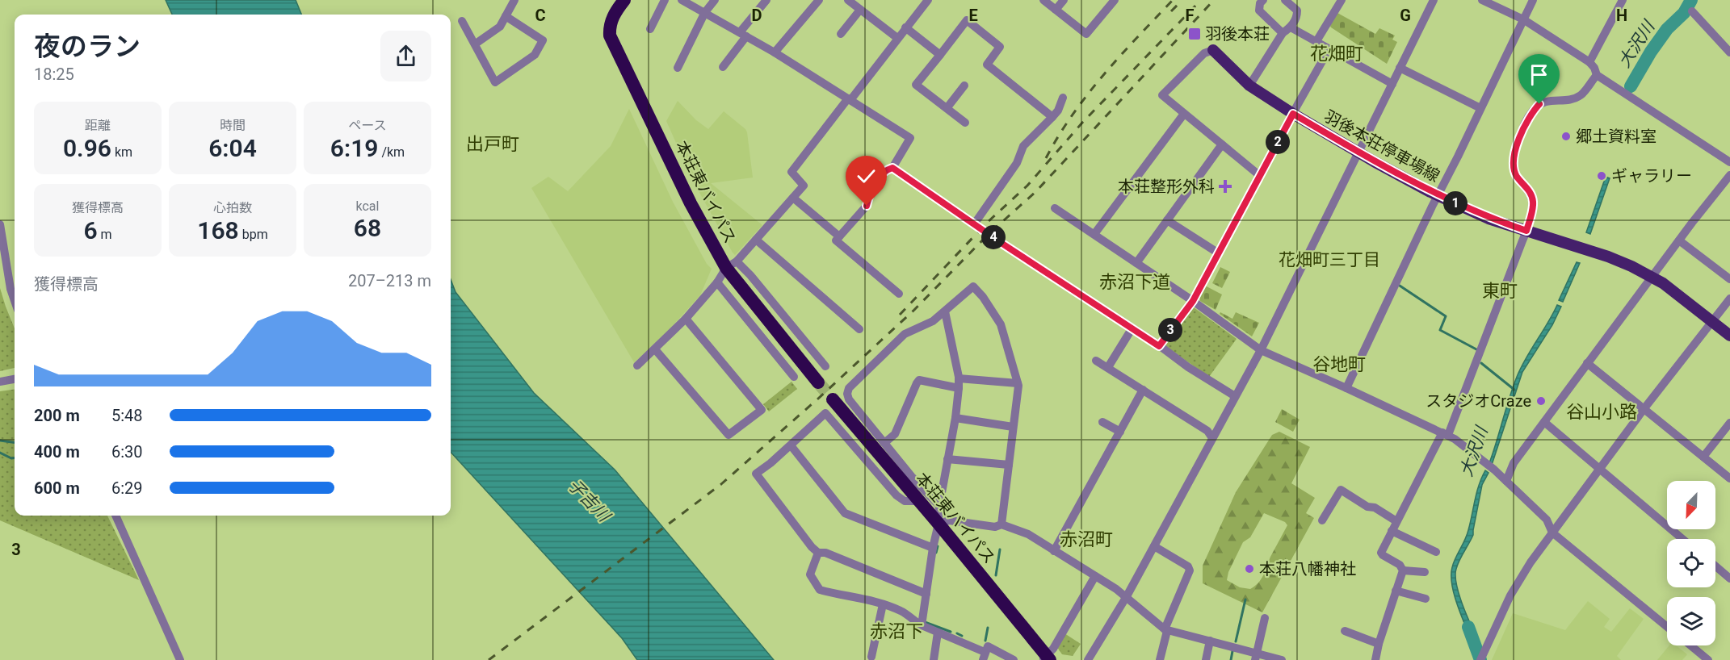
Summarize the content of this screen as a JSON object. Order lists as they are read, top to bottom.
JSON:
{
  "streets": {
    "highway": ["本荘東バイパス"],
    "main road": ["羽後本荘停車場線"]
  },
  "districts": [
    "花畑町",
    "出戸町",
    "花畑町三丁目",
    "赤沼下道",
    "東町",
    "谷地町",
    "谷山小路",
    "赤沼町",
    "赤沼下"
  ],
  "water": ["大沢川", "子吉川"],
  "places": {
    "transit": ["羽後本荘"],
    "other": [
      "郷土資料室",
      "ギャラリー",
      "スタジオCraze",
      "本荘八幡神社"
    ],
    "health": ["本荘整形外科"]
  },
  "north": "bottom left",
  "page": {
    "heading": ["夜のラン", "18:25"],
    "stats": [
      ["距離", "0.96 km"],
      ["時間", "6:04"],
      ["ペース", "6:19 /km"],
      ["獲得標高", "6 m"],
      ["心拍数", "168 bpm"],
      ["kcal", "68"]
    ],
    "pins": [
      "2",
      "1",
      "4",
      "3"
    ],
    "chart": ["獲得標高", "207–213 m"],
    "list": [
      {
        "name": "200 m",
        "note": "5:48"
      },
      {
        "name": "400 m",
        "note": "6:30"
      },
      {
        "name": "600 m",
        "note": "6:29"
      }
    ]
  },
  "grid": {
    "columns": [
      "C",
      "D",
      "E",
      "F",
      "G",
      "H"
    ],
    "rows": ["3"]
  }
}
